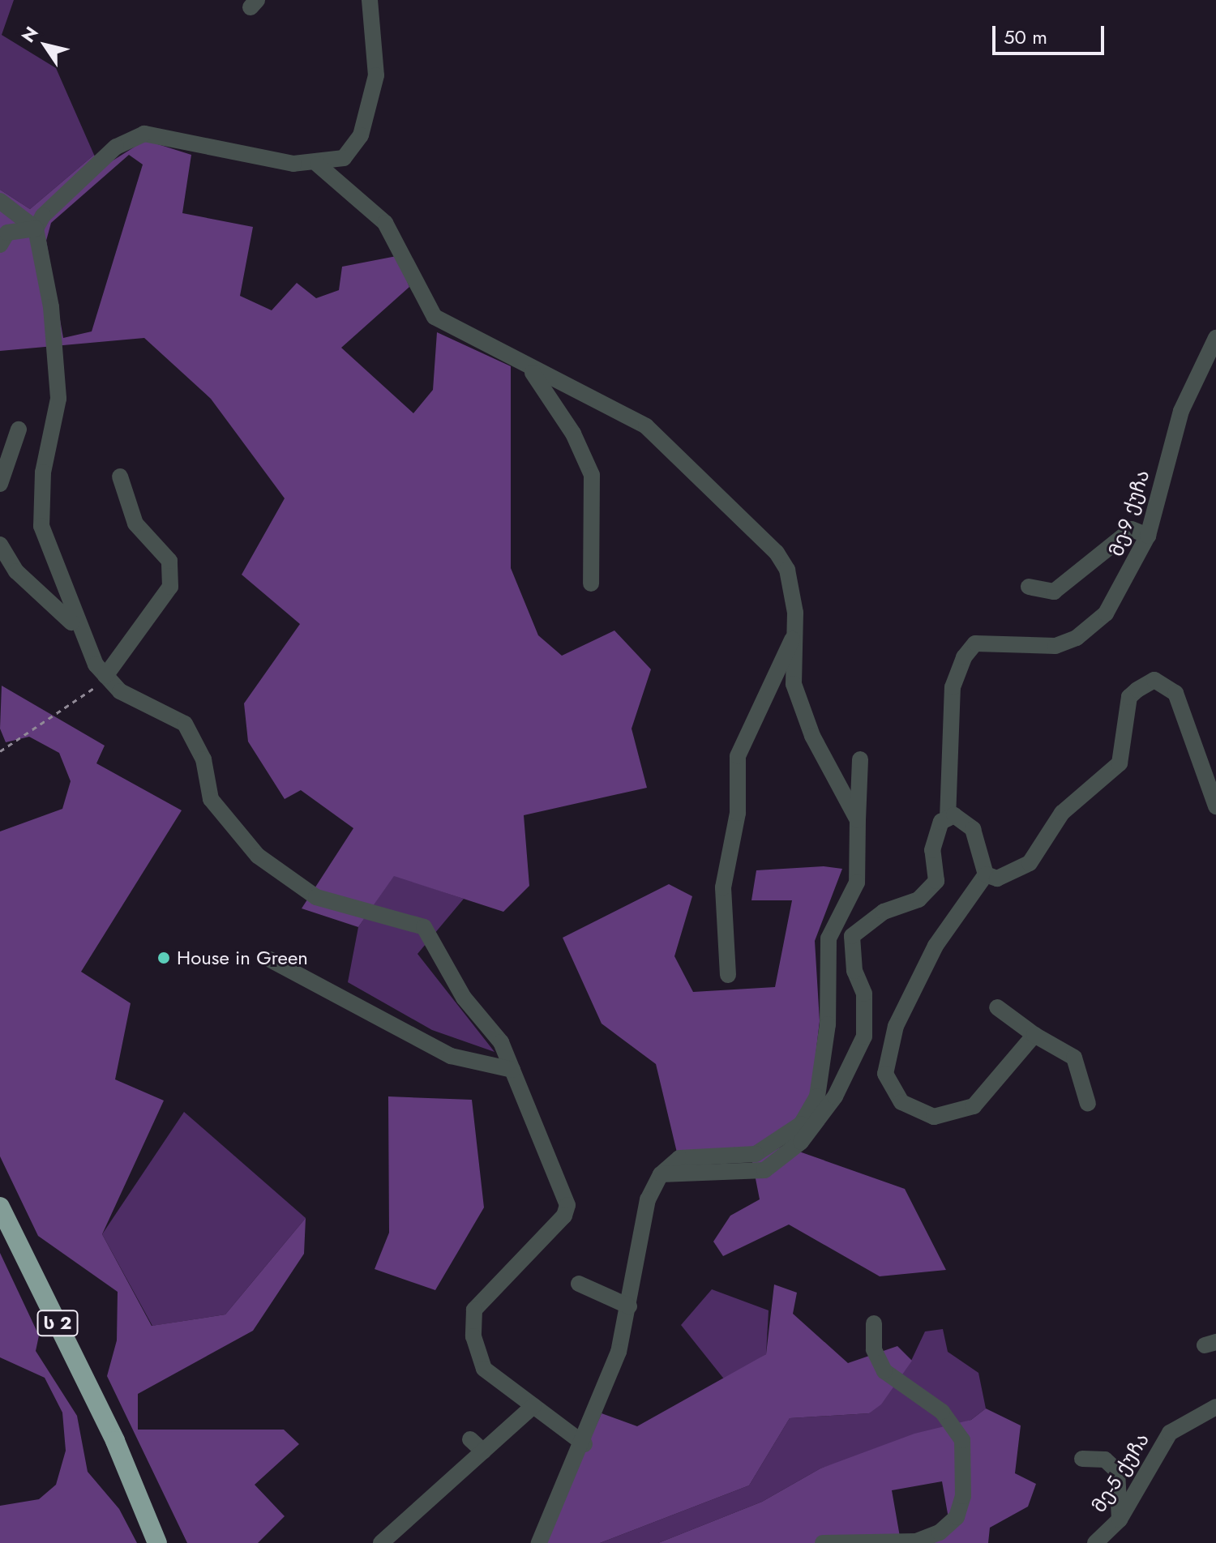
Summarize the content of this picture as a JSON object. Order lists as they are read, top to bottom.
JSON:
{
  "streets": {
    "highway": ["ს 2"],
    "street": ["მე-9 ქუჩა", "მე-5 ქუჩა"]
  },
  "places": ["House in Green"],
  "scale_bar": "50 m",
  "north": "top left"
}
